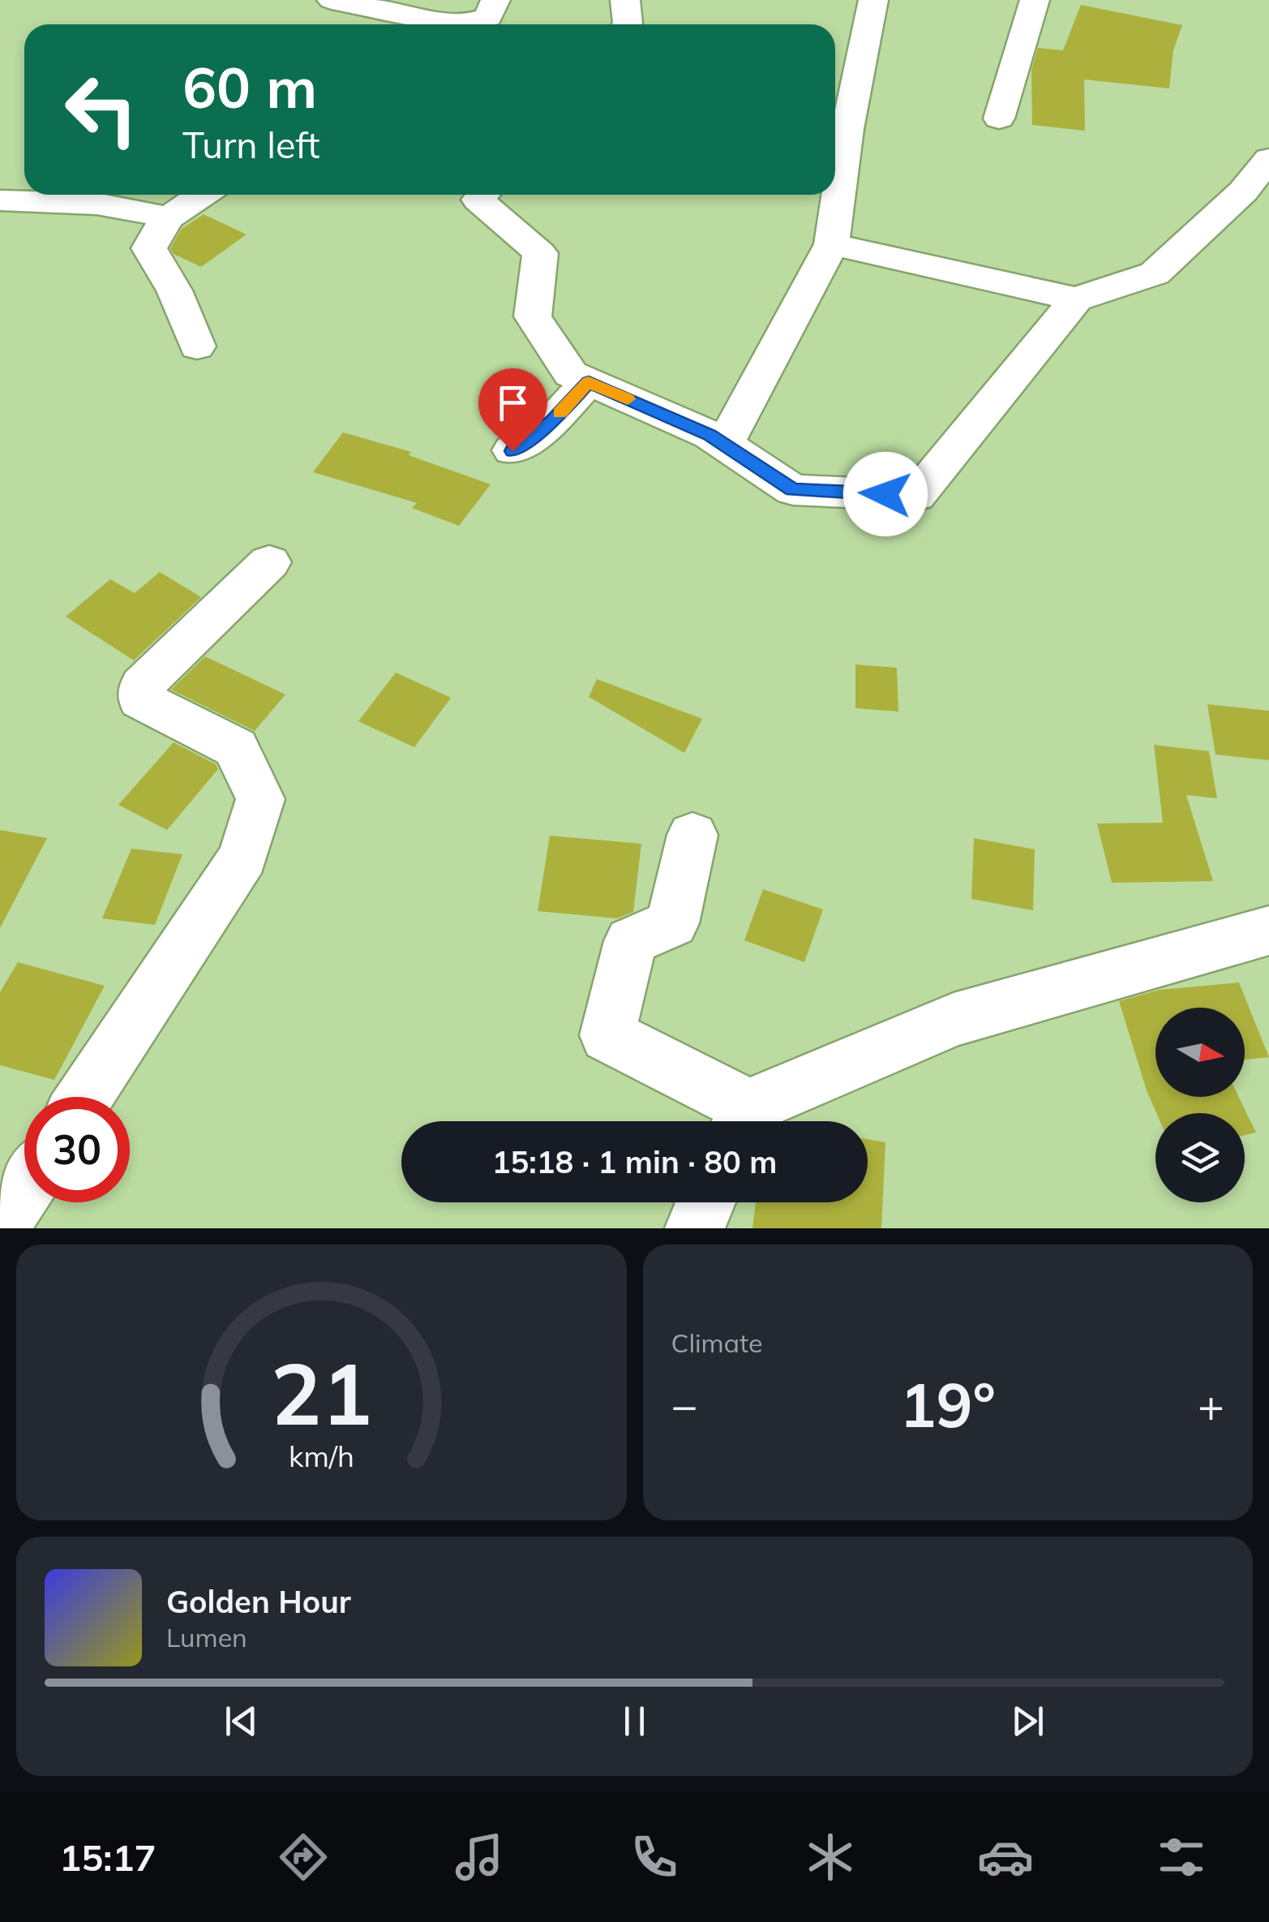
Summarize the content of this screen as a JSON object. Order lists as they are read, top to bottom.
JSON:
{
  "north": "right",
  "page": {
    "turn": ["60 m", "Turn left"],
    "limit": "30",
    "trip": "15:18 · 1 min · 80 m",
    "tile": "Climate",
    "heat": ["−", "19°", "+"],
    "song": ["Golden Hour", "Lumen"],
    "tabs": "15:17",
    "gauge": ["21", "km/h"]
  }
}
